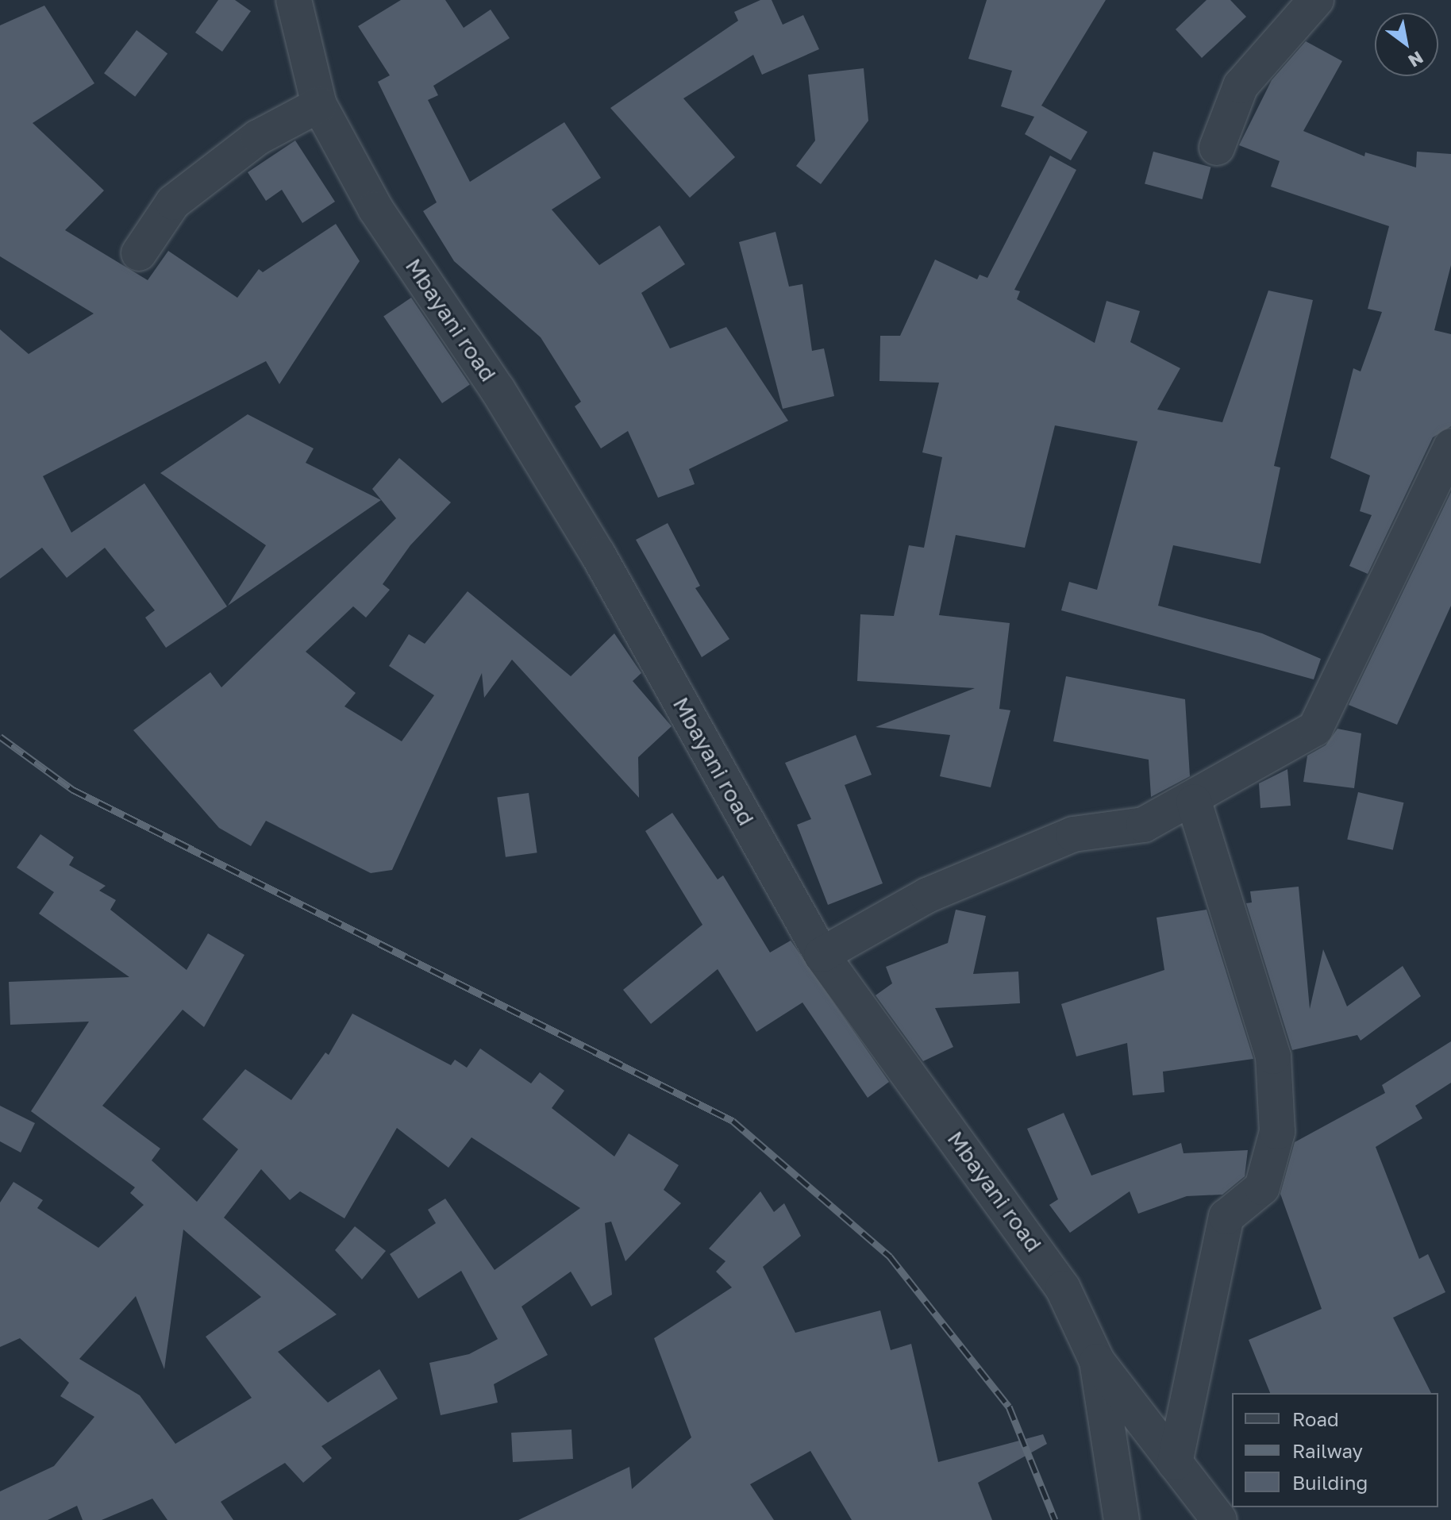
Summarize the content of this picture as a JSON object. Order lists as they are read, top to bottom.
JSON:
{
  "streets": {
    "street": ["Mbayani road"]
  },
  "legend": ["Road", "Railway", "Building"],
  "north": "bottom right"
}
